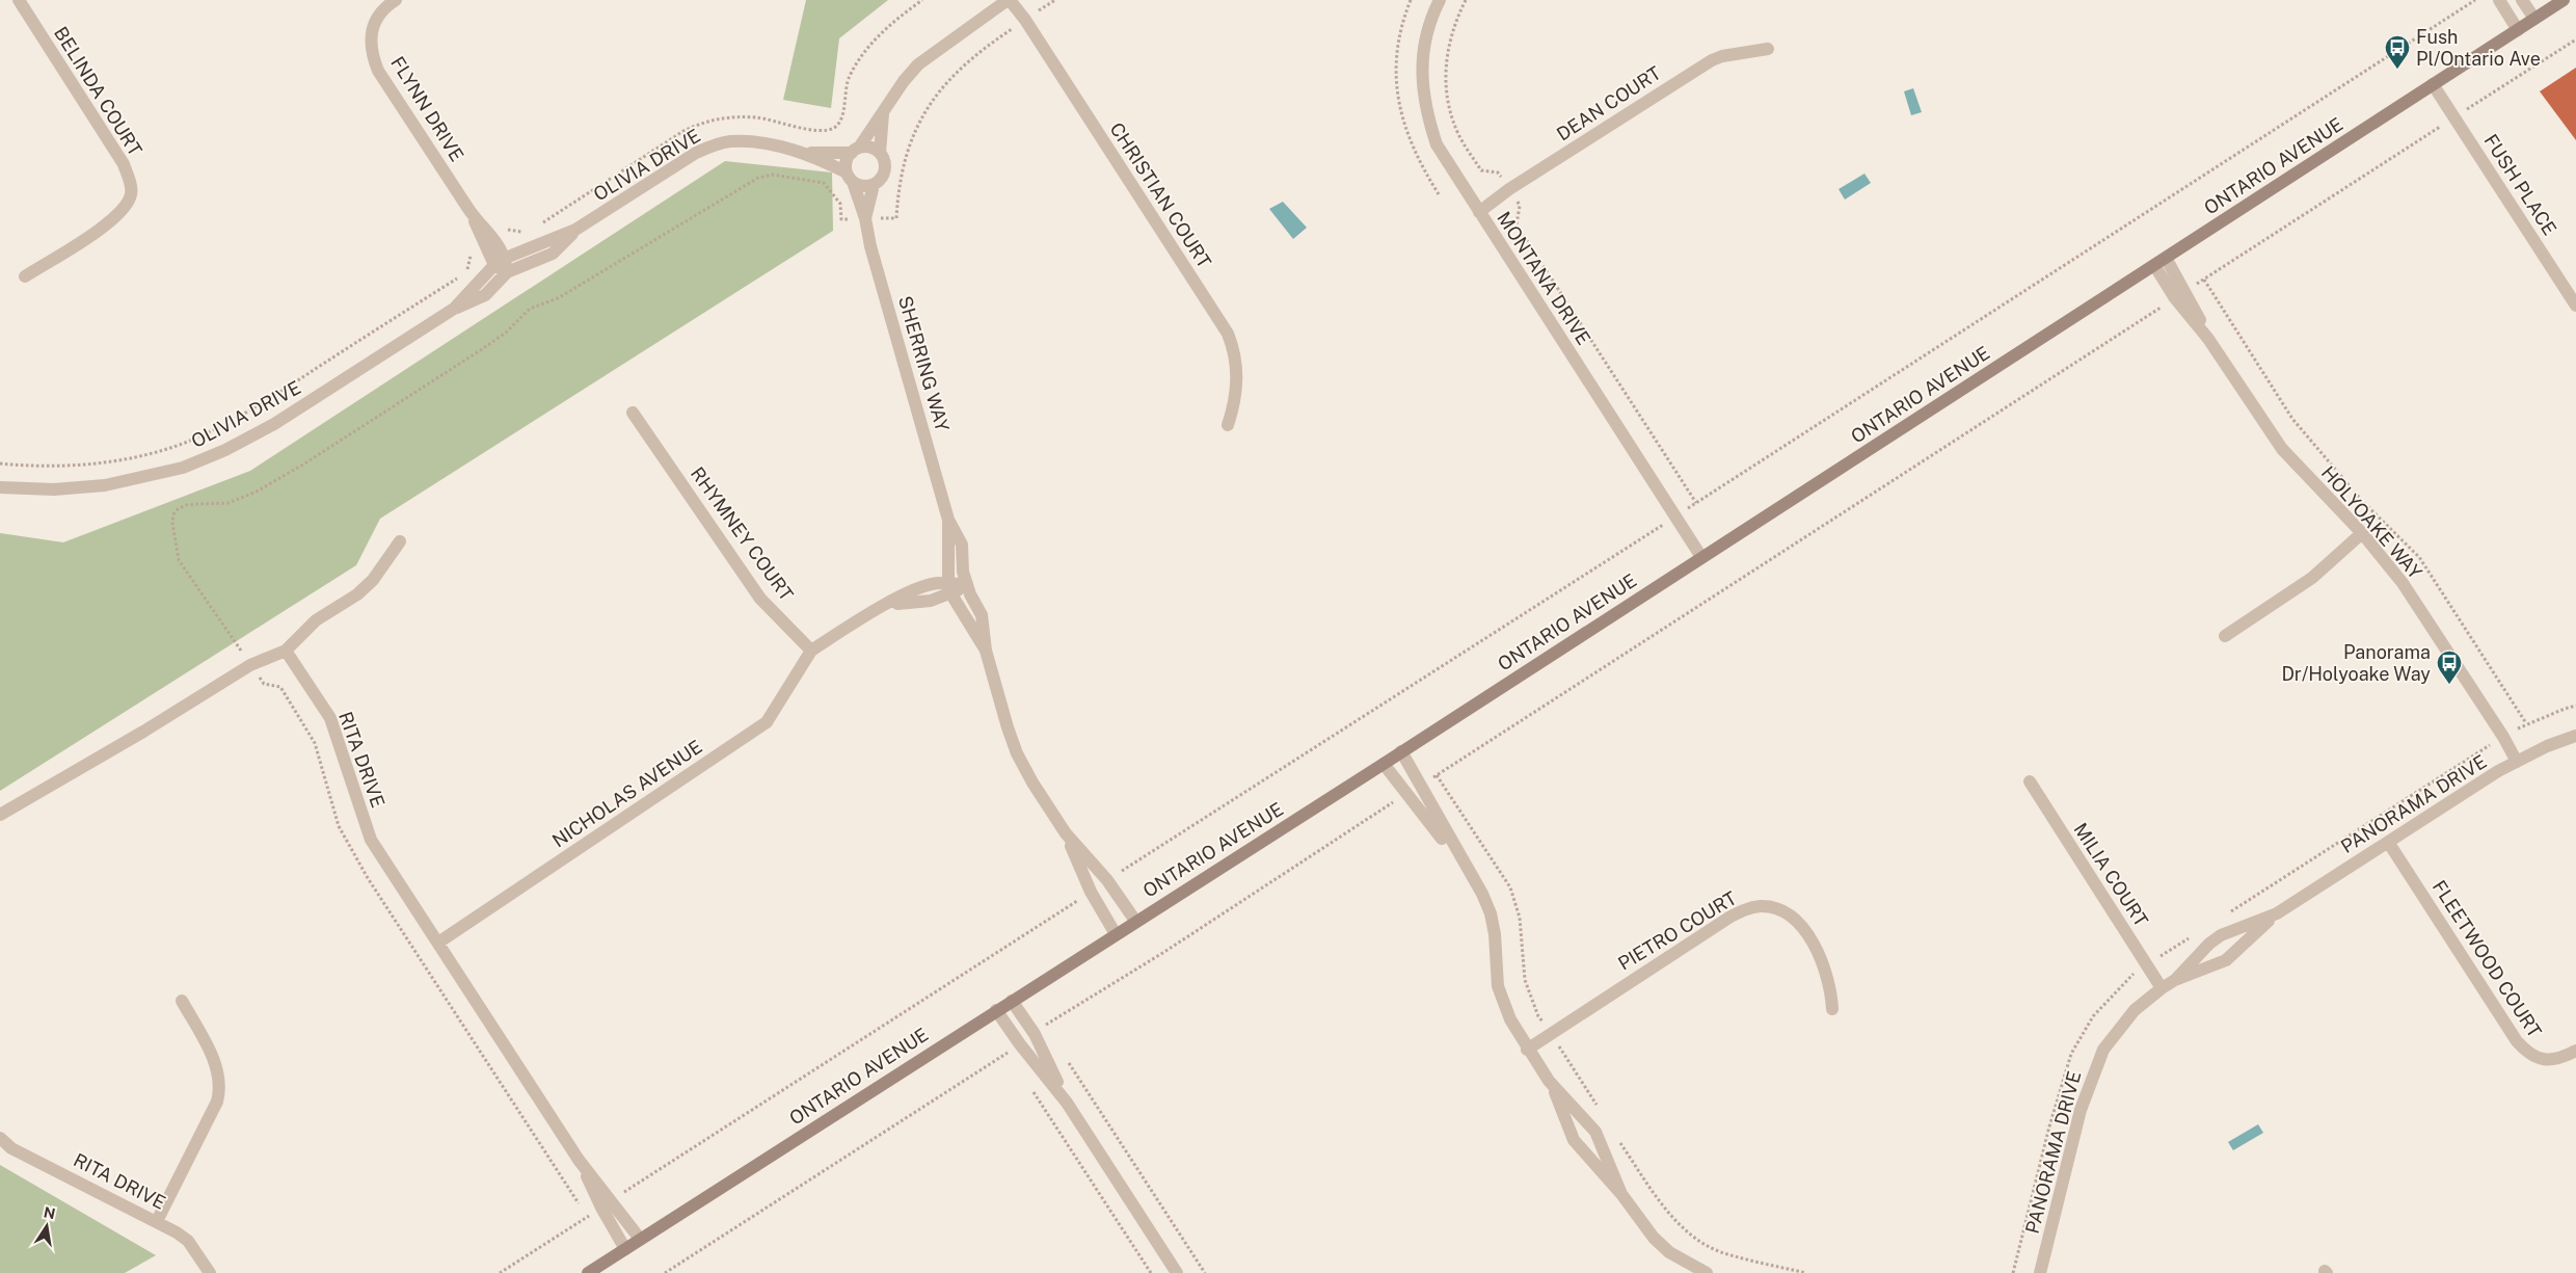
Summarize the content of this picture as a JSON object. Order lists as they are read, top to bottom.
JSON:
{
  "streets": {
    "street": [
      "BELINDA COURT",
      "DEAN COURT",
      "FLYNN DRIVE",
      "OLIVIA DRIVE",
      "ONTARIO AVENUE",
      "FUSH PLACE",
      "CHRISTIAN COURT",
      "MONTANA DRIVE",
      "SHERRING WAY",
      "HOLYOAKE WAY",
      "RHYMNEY COURT",
      "RITA DRIVE",
      "NICHOLAS AVENUE",
      "PANORAMA DRIVE",
      "MILIA COURT",
      "PIETRO COURT",
      "FLEETWOOD COURT"
    ]
  },
  "crossings": [
    ["DEAN COURT", "MONTANA DRIVE"],
    ["FLYNN DRIVE", "OLIVIA DRIVE"],
    ["OLIVIA DRIVE", "SHERRING WAY"],
    ["ONTARIO AVENUE", "FUSH PLACE"],
    ["ONTARIO AVENUE", "MONTANA DRIVE"],
    ["ONTARIO AVENUE", "SHERRING WAY"],
    ["ONTARIO AVENUE", "HOLYOAKE WAY"],
    ["ONTARIO AVENUE", "RITA DRIVE"],
    ["HOLYOAKE WAY", "PANORAMA DRIVE"],
    ["RHYMNEY COURT", "NICHOLAS AVENUE"],
    ["RITA DRIVE", "NICHOLAS AVENUE"],
    ["PANORAMA DRIVE", "MILIA COURT"],
    ["PANORAMA DRIVE", "FLEETWOOD COURT"]
  ],
  "places": {
    "bus stop": ["Fush Pl/Ontario Ave", "Panorama Dr/Holyoake Way"]
  },
  "north": "top"
}
